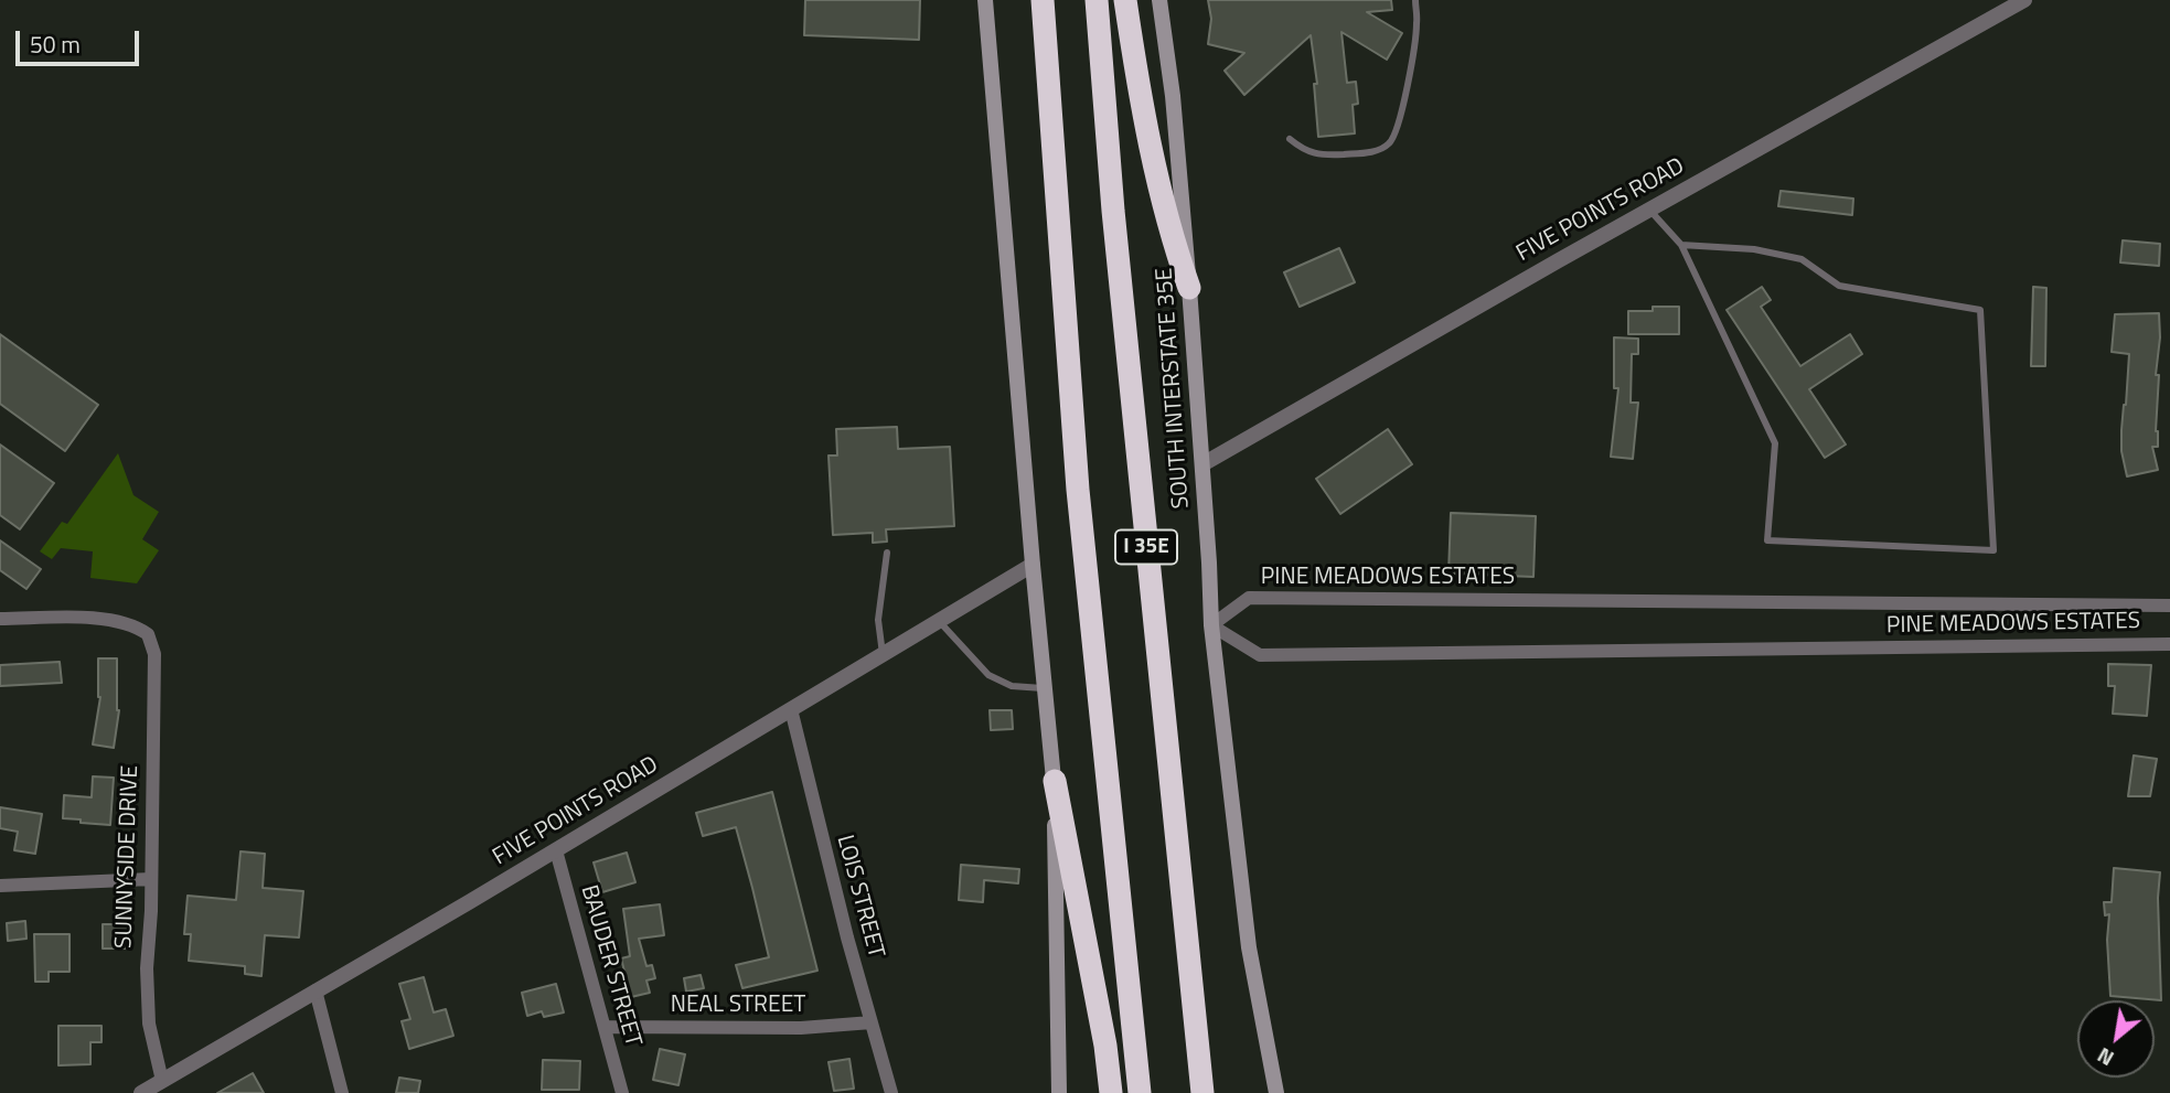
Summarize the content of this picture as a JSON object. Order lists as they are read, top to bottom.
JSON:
{
  "streets": {
    "highway": ["I 35E"],
    "main road": ["SOUTH INTERSTATE 35E"],
    "street": [
      "FIVE POINTS ROAD",
      "PINE MEADOWS ESTATES",
      "SUNNYSIDE DRIVE",
      "LOIS STREET",
      "BAUDER STREET",
      "NEAL STREET"
    ]
  },
  "crossings": [
    ["FIVE POINTS ROAD", "SOUTH INTERSTATE 35E"],
    ["FIVE POINTS ROAD", "SUNNYSIDE DRIVE"],
    ["FIVE POINTS ROAD", "LOIS STREET"],
    ["FIVE POINTS ROAD", "BAUDER STREET"],
    ["SOUTH INTERSTATE 35E", "PINE MEADOWS ESTATES"],
    ["LOIS STREET", "NEAL STREET"],
    ["BAUDER STREET", "NEAL STREET"]
  ],
  "scale_bar": "50 m",
  "north": "bottom left"
}
